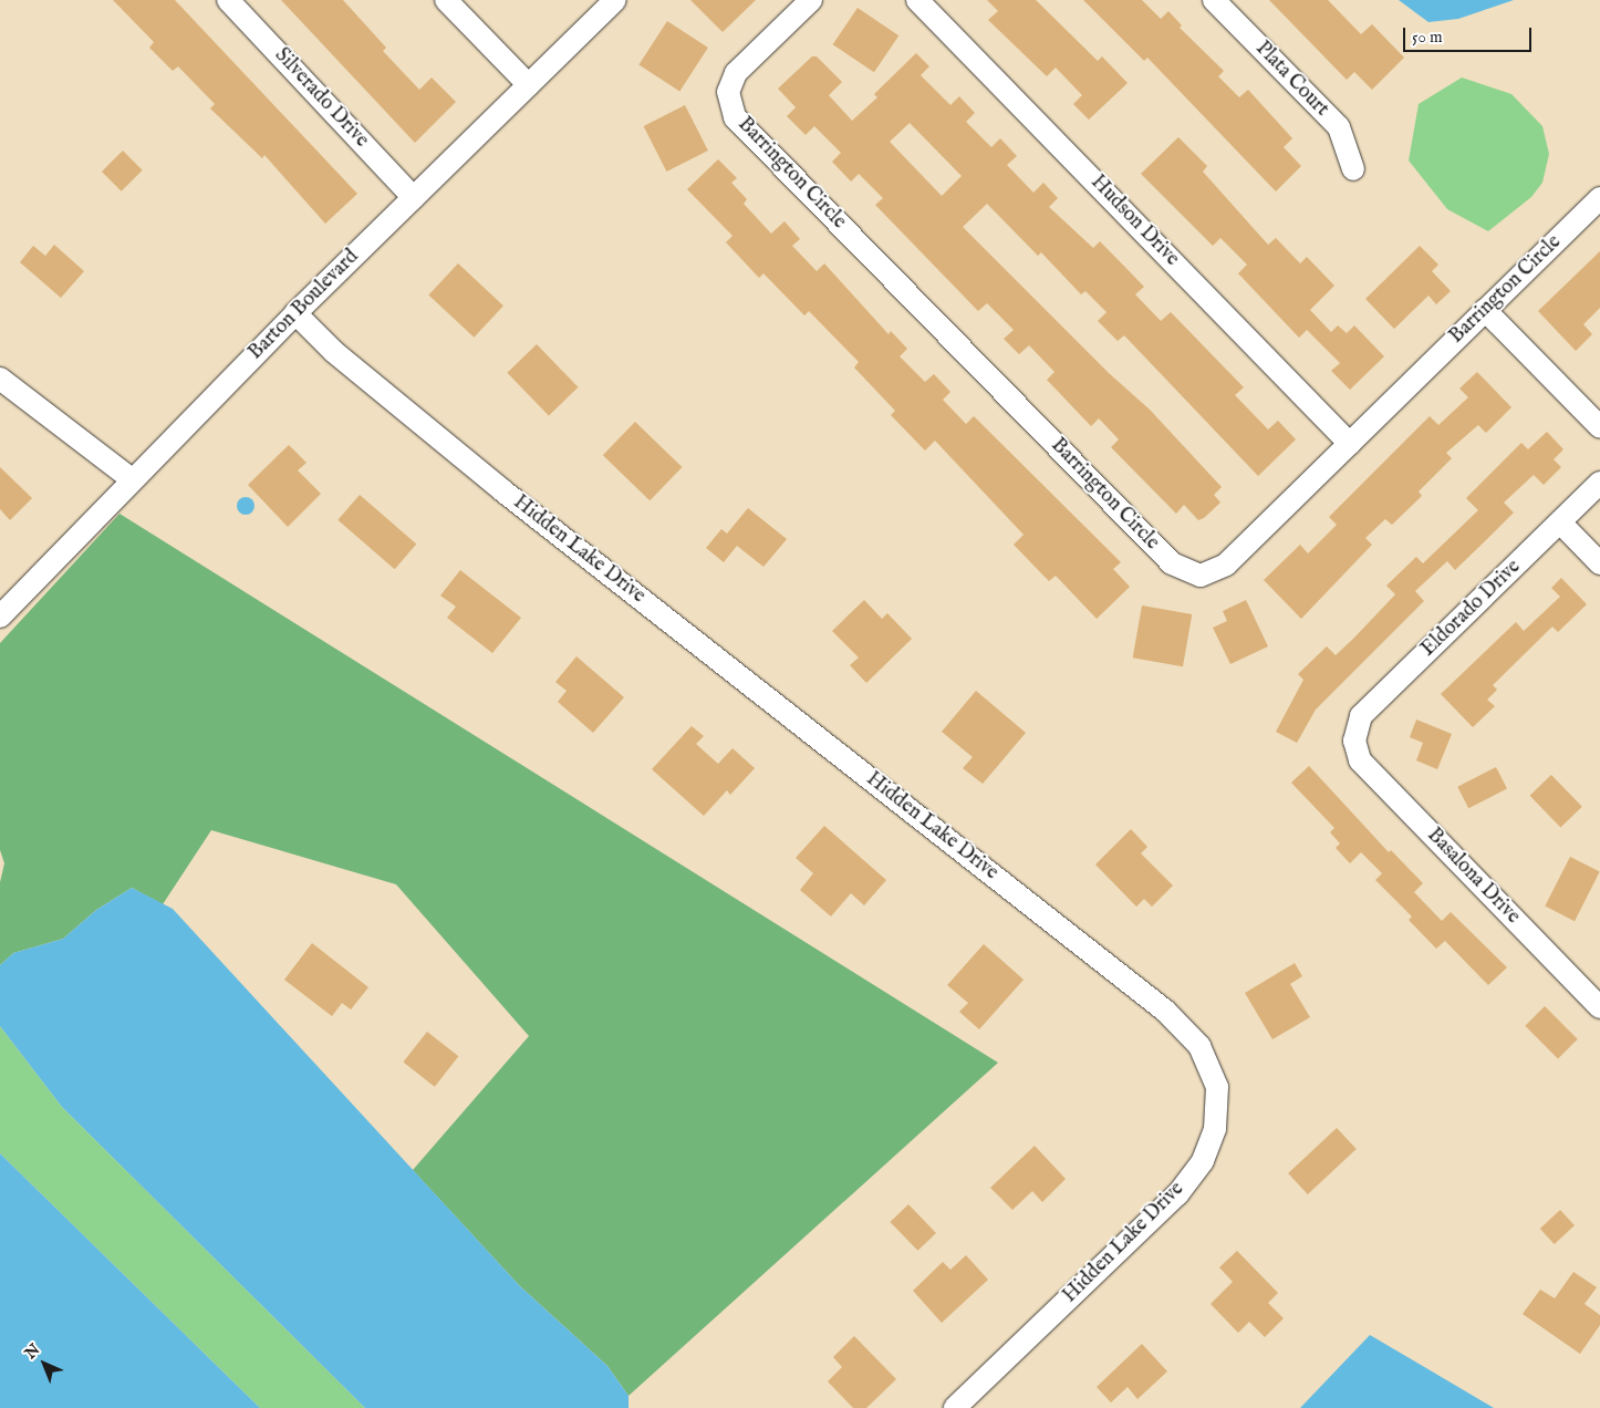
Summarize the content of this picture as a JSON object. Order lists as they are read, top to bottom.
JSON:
{
  "streets": {
    "street": [
      "Plata Court",
      "Silverado Drive",
      "Barrington Circle",
      "Hudson Drive",
      "Barton Boulevard",
      "Hidden Lake Drive",
      "Eldorado Drive",
      "Basalona Drive"
    ]
  },
  "crossings": [
    ["Silverado Drive", "Barton Boulevard"],
    ["Barrington Circle", "Hudson Drive"],
    ["Barton Boulevard", "Hidden Lake Drive"],
    ["Eldorado Drive", "Basalona Drive"]
  ],
  "scale_bar": "50 m",
  "north": "top left"
}
